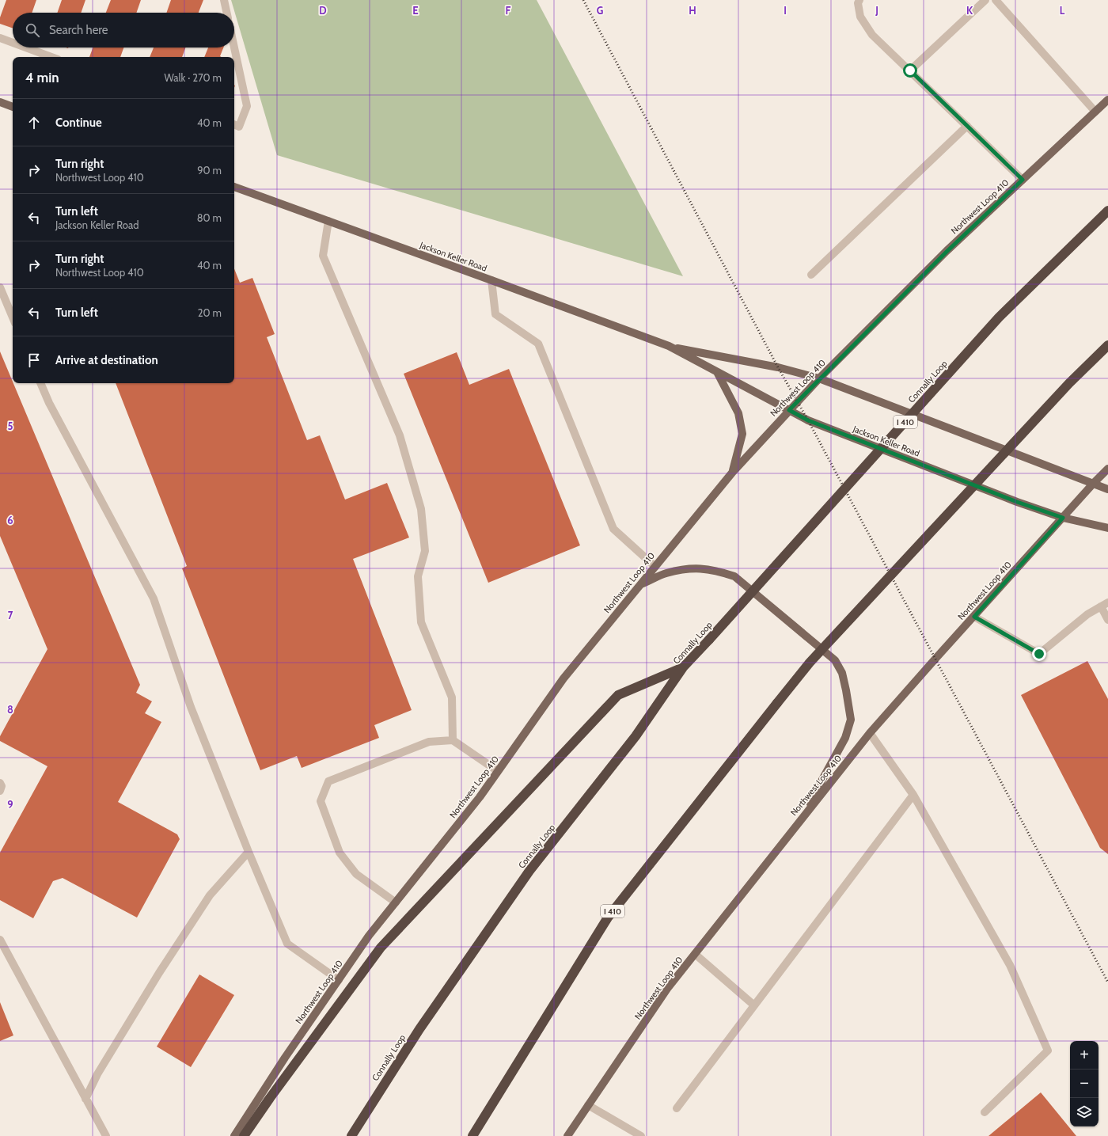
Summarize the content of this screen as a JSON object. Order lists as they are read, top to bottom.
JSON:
{
  "streets": {
    "highway": ["Connally Loop", "I 410"],
    "main road": ["Northwest Loop 410", "Jackson Keller Road"]
  },
  "crossings": [
    ["Northwest Loop 410", "Jackson Keller Road"]
  ],
  "page": {
    "search": "Search here",
    "heading": ["4 min", "Walk · 270 m"],
    "list": [
      ["Continue", "40 m"],
      ["Turn right", "Northwest Loop 410", "90 m"],
      ["Turn left", "Jackson Keller Road", "80 m"],
      ["Turn right", "Northwest Loop 410", "40 m"],
      ["Turn left", "20 m"],
      "Arrive at destination"
    ],
    "map_buttons": ["+", "−"]
  },
  "grid": {
    "columns": [
      "D",
      "E",
      "F",
      "G",
      "H",
      "I",
      "J",
      "K",
      "L"
    ],
    "rows": [
      "5",
      "6",
      "7",
      "8",
      "9"
    ]
  }
}
